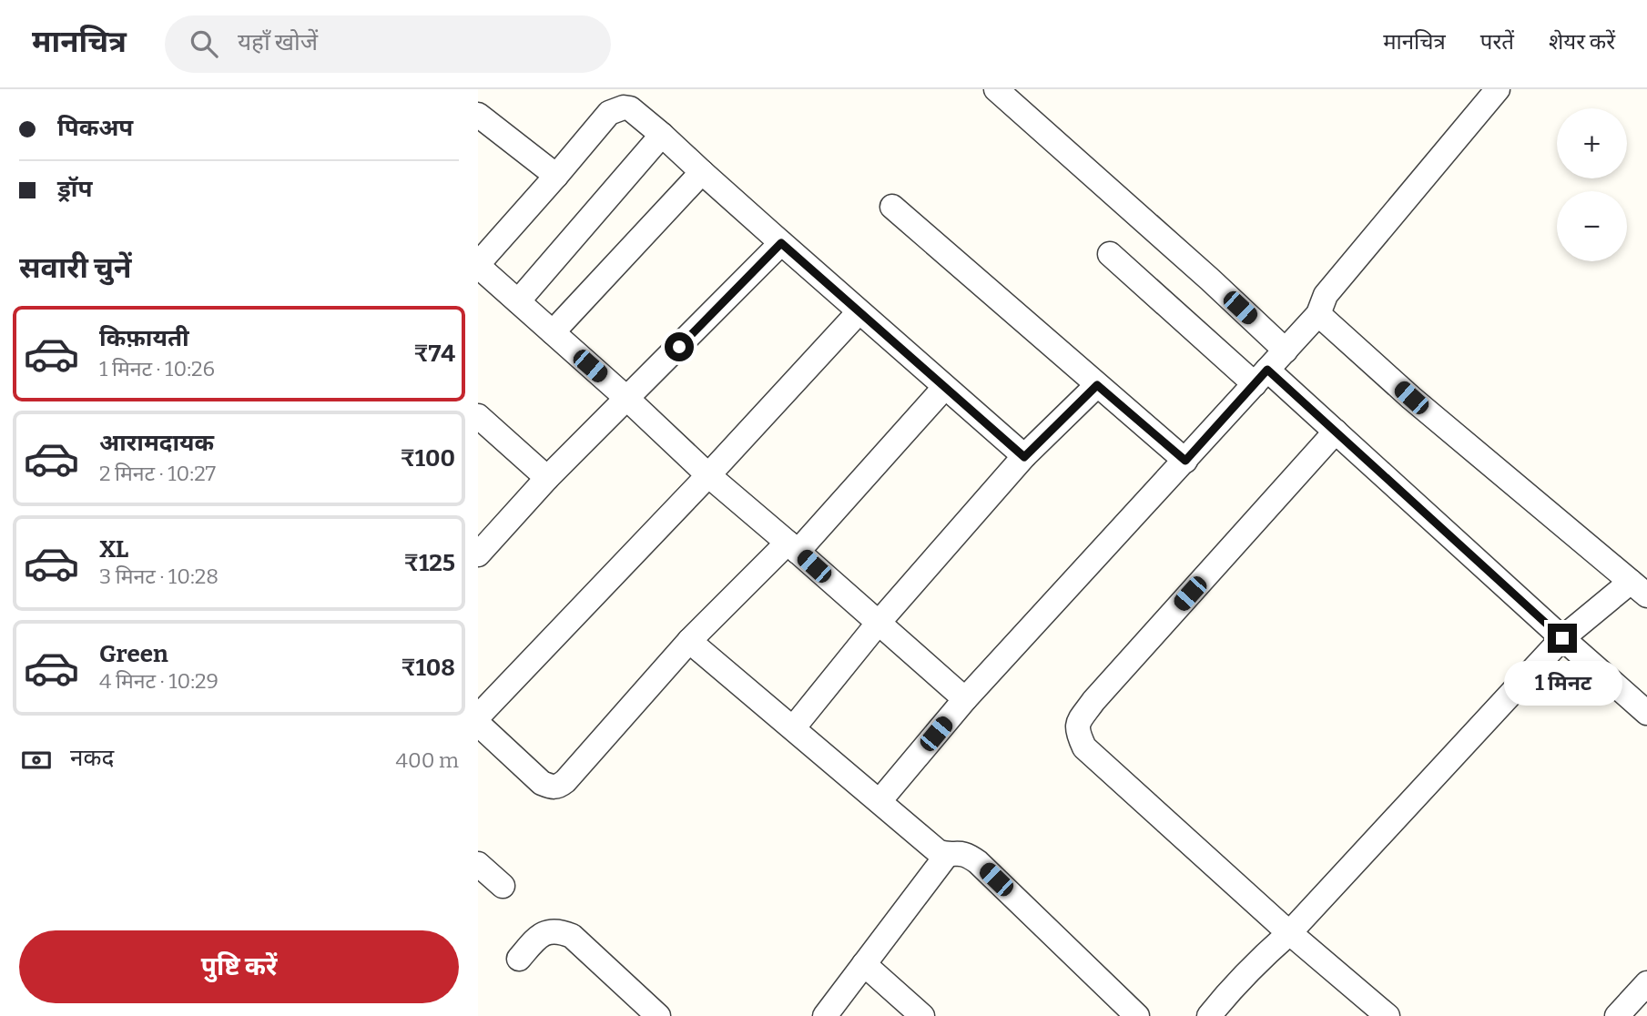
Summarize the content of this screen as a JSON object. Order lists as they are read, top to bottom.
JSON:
{
  "page": {
    "header": "मानचित्र",
    "search": "यहाँ खोजें",
    "nav": ["मानचित्र", "परतें", "शेयर करें"],
    "banner": ["पिकअप", "ड्रॉप"],
    "map_buttons": ["+", "−"],
    "heading": "सवारी चुनें",
    "list": [
      {
        "name": "किफ़ायती",
        "note": "1 मिनट · 10:26",
        "value": "₹74"
      },
      {
        "name": "आरामदायक",
        "note": "2 मिनट · 10:27",
        "value": "₹100"
      },
      {
        "name": "XL",
        "note": "3 मिनट · 10:28",
        "value": "₹125"
      },
      {
        "name": "Green",
        "note": "4 मिनट · 10:29",
        "value": "₹108"
      }
    ],
    "bubble": "1 मिनट",
    "pay": ["नकद", "400 m"],
    "buttons": "पुष्टि करें"
  }
}
